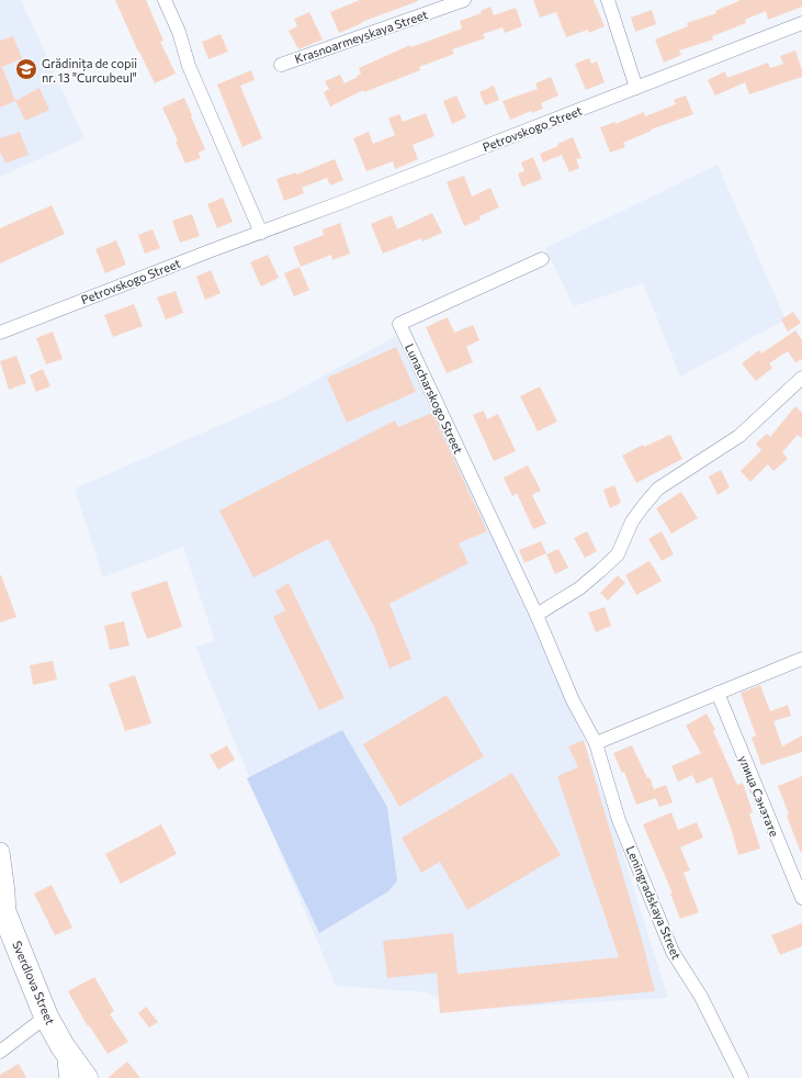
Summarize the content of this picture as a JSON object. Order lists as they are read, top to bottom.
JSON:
{
  "streets": {
    "highway": ["Sverdlova Street"],
    "street": [
      "Krasnoarmeyskaya Street",
      "Petrovskogo Street",
      "Lunacharskogo Street",
      "улица Сэнэтате",
      "Leningradskaya Street"
    ]
  },
  "crossings": [
    ["Lunacharskogo Street", "Leningradskaya Street"]
  ],
  "places": {
    "school or university": ["Grădinița de copii nr. 13 \"Curcubeul\""]
  }
}
